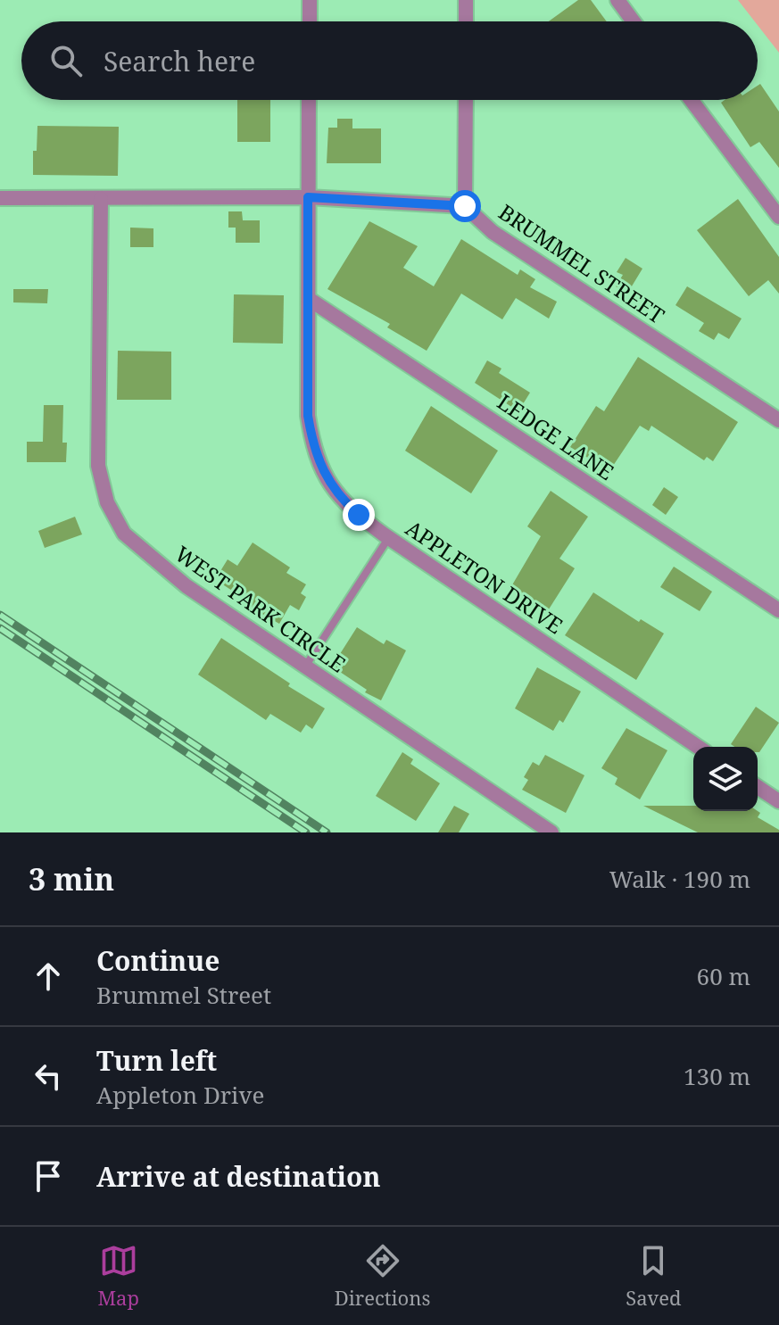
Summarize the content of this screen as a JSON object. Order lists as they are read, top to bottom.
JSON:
{
  "streets": {
    "street": [
      "BRUMMEL STREET",
      "LEDGE LANE",
      "APPLETON DRIVE",
      "WEST PARK CIRCLE"
    ]
  },
  "crossings": [
    ["BRUMMEL STREET", "APPLETON DRIVE"],
    ["BRUMMEL STREET", "WEST PARK CIRCLE"],
    ["LEDGE LANE", "APPLETON DRIVE"]
  ],
  "page": {
    "search": "Search here",
    "heading": ["3 min", "Walk · 190 m"],
    "list": [
      ["Continue", "Brummel Street", "60 m"],
      ["Turn left", "Appleton Drive", "130 m"],
      "Arrive at destination"
    ],
    "nav": ["Map", "Directions", "Saved"]
  }
}
